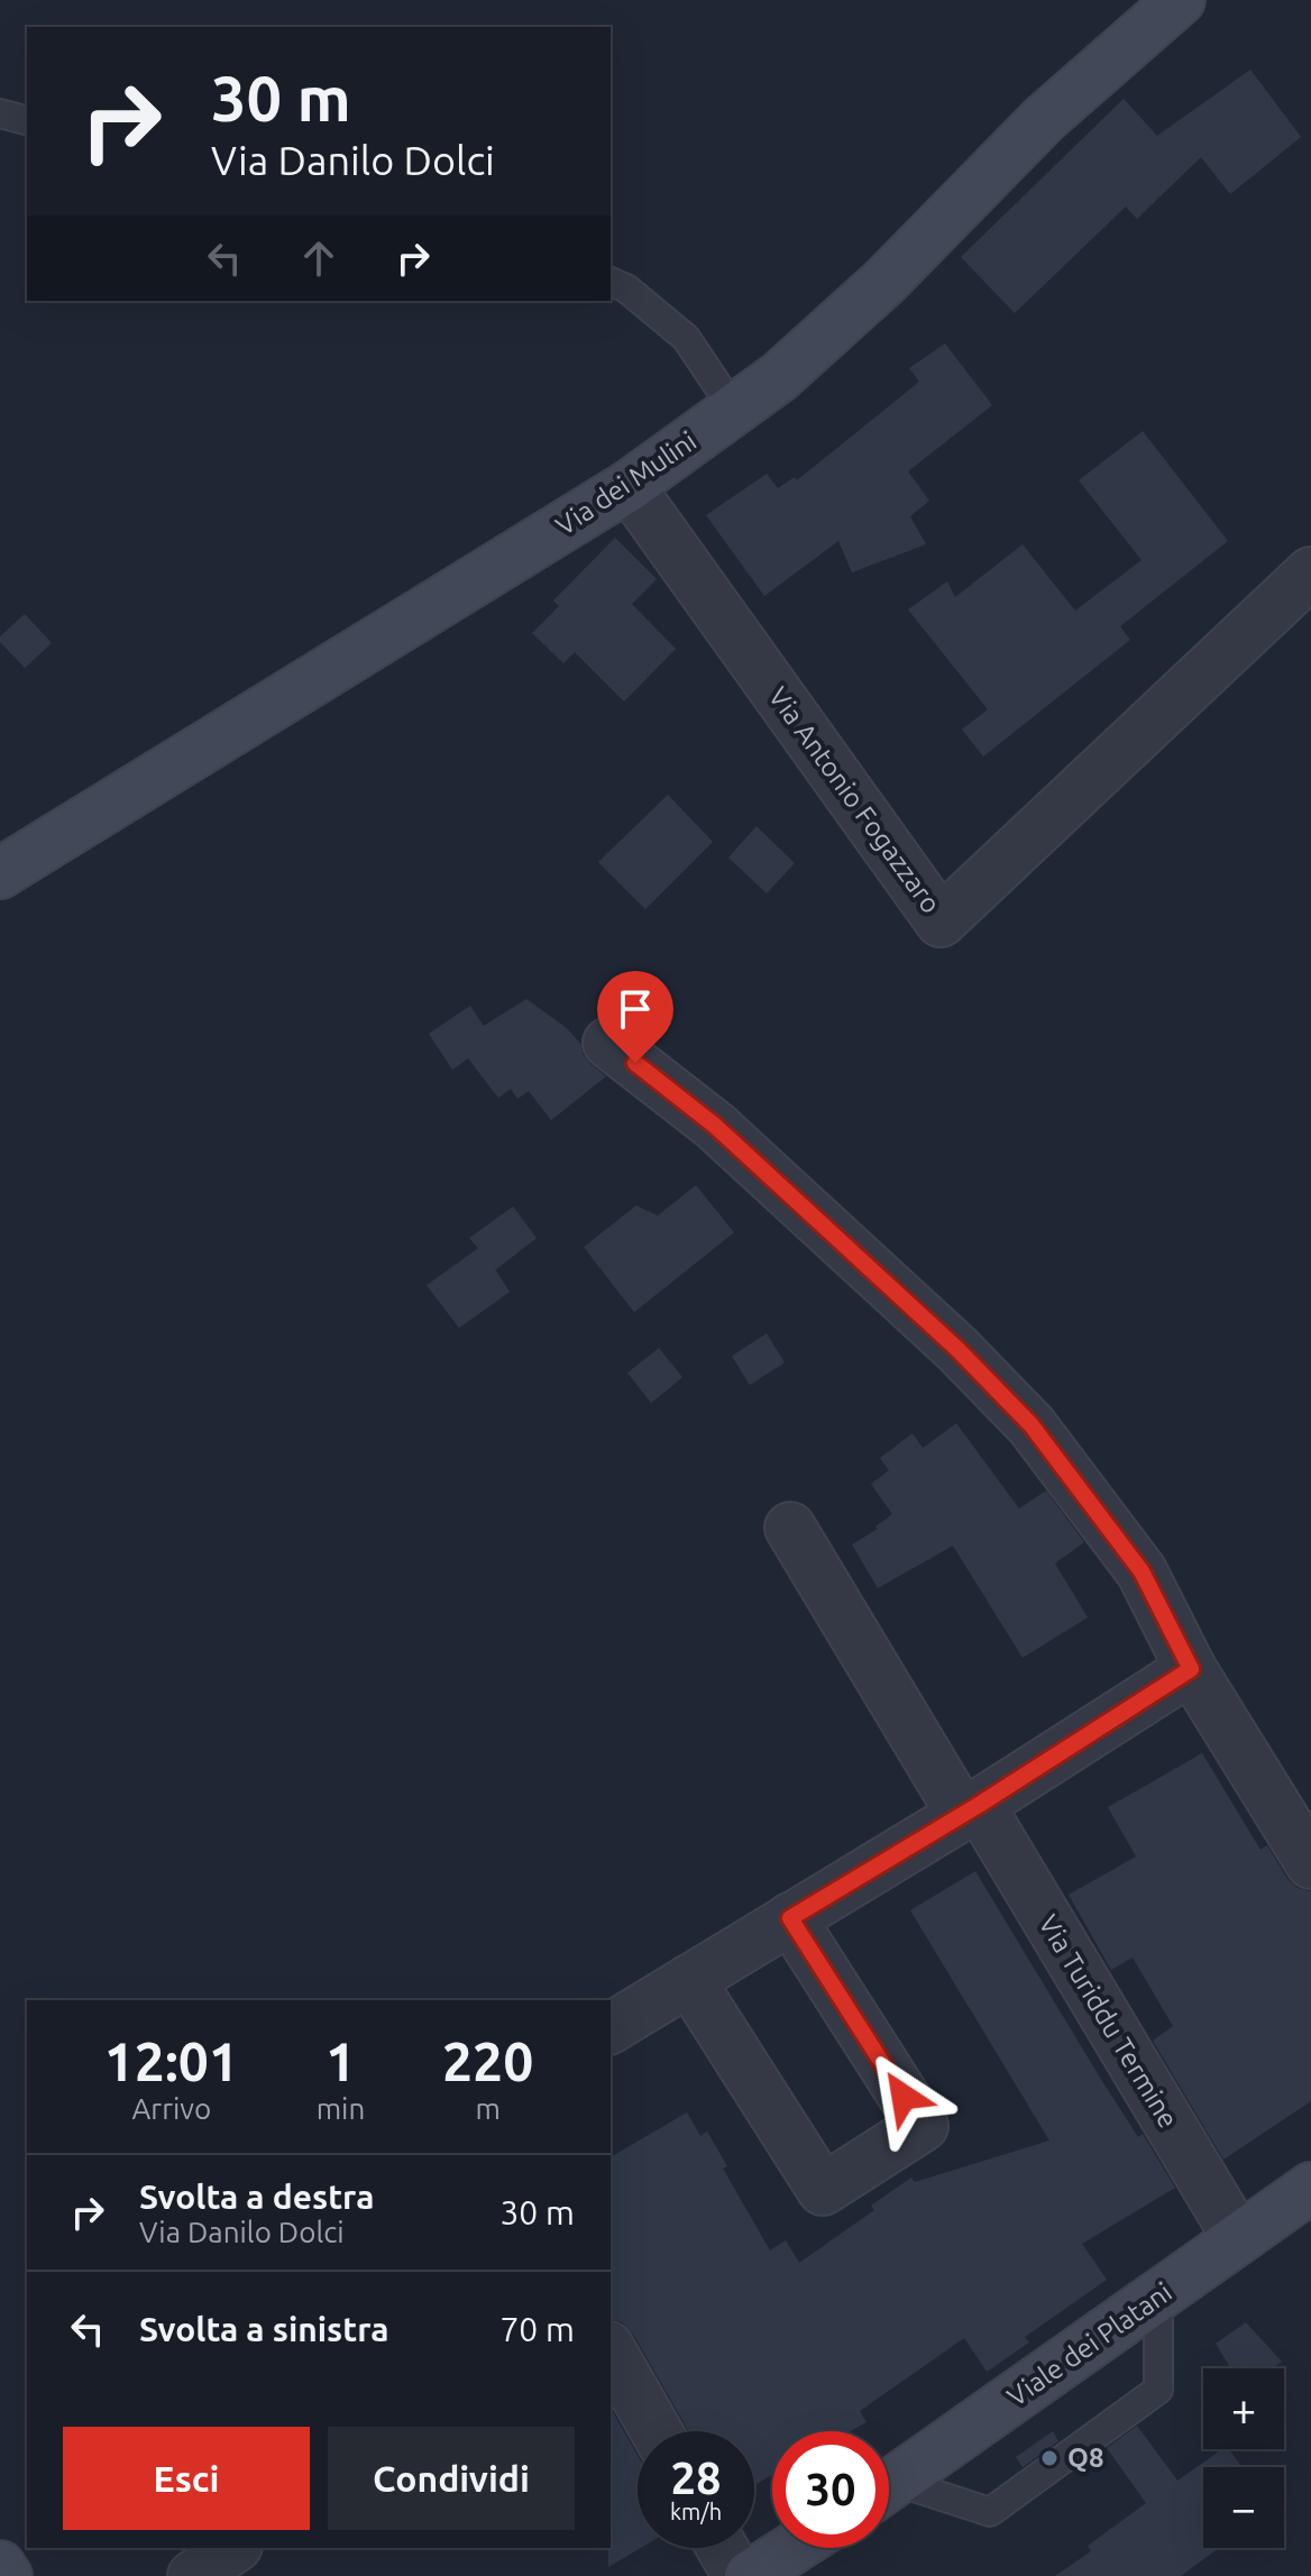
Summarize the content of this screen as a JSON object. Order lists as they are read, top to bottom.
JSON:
{
  "streets": {
    "street": [
      "Via dei Mulini",
      "Via Antonio Fogazzaro",
      "Via Turiddu Termine",
      "Viale dei Platani"
    ]
  },
  "crossings": [
    ["Via dei Mulini", "Via Antonio Fogazzaro"],
    ["Via Turiddu Termine", "Viale dei Platani"]
  ],
  "places": ["Q8"],
  "page": {
    "turn": ["30 m", "Via Danilo Dolci"],
    "eta": [
      "12:01",
      "Arrivo",
      "1",
      "min",
      "220",
      "m"
    ],
    "list": [
      {
        "name": "Svolta a destra",
        "note": "Via Danilo Dolci",
        "value": "30 m"
      },
      {
        "name": "Svolta a sinistra",
        "value": "70 m"
      }
    ],
    "map_buttons": ["+", "−"],
    "buttons": ["Esci", "Condividi"],
    "speed": "28 km/h",
    "limit": "30"
  }
}
